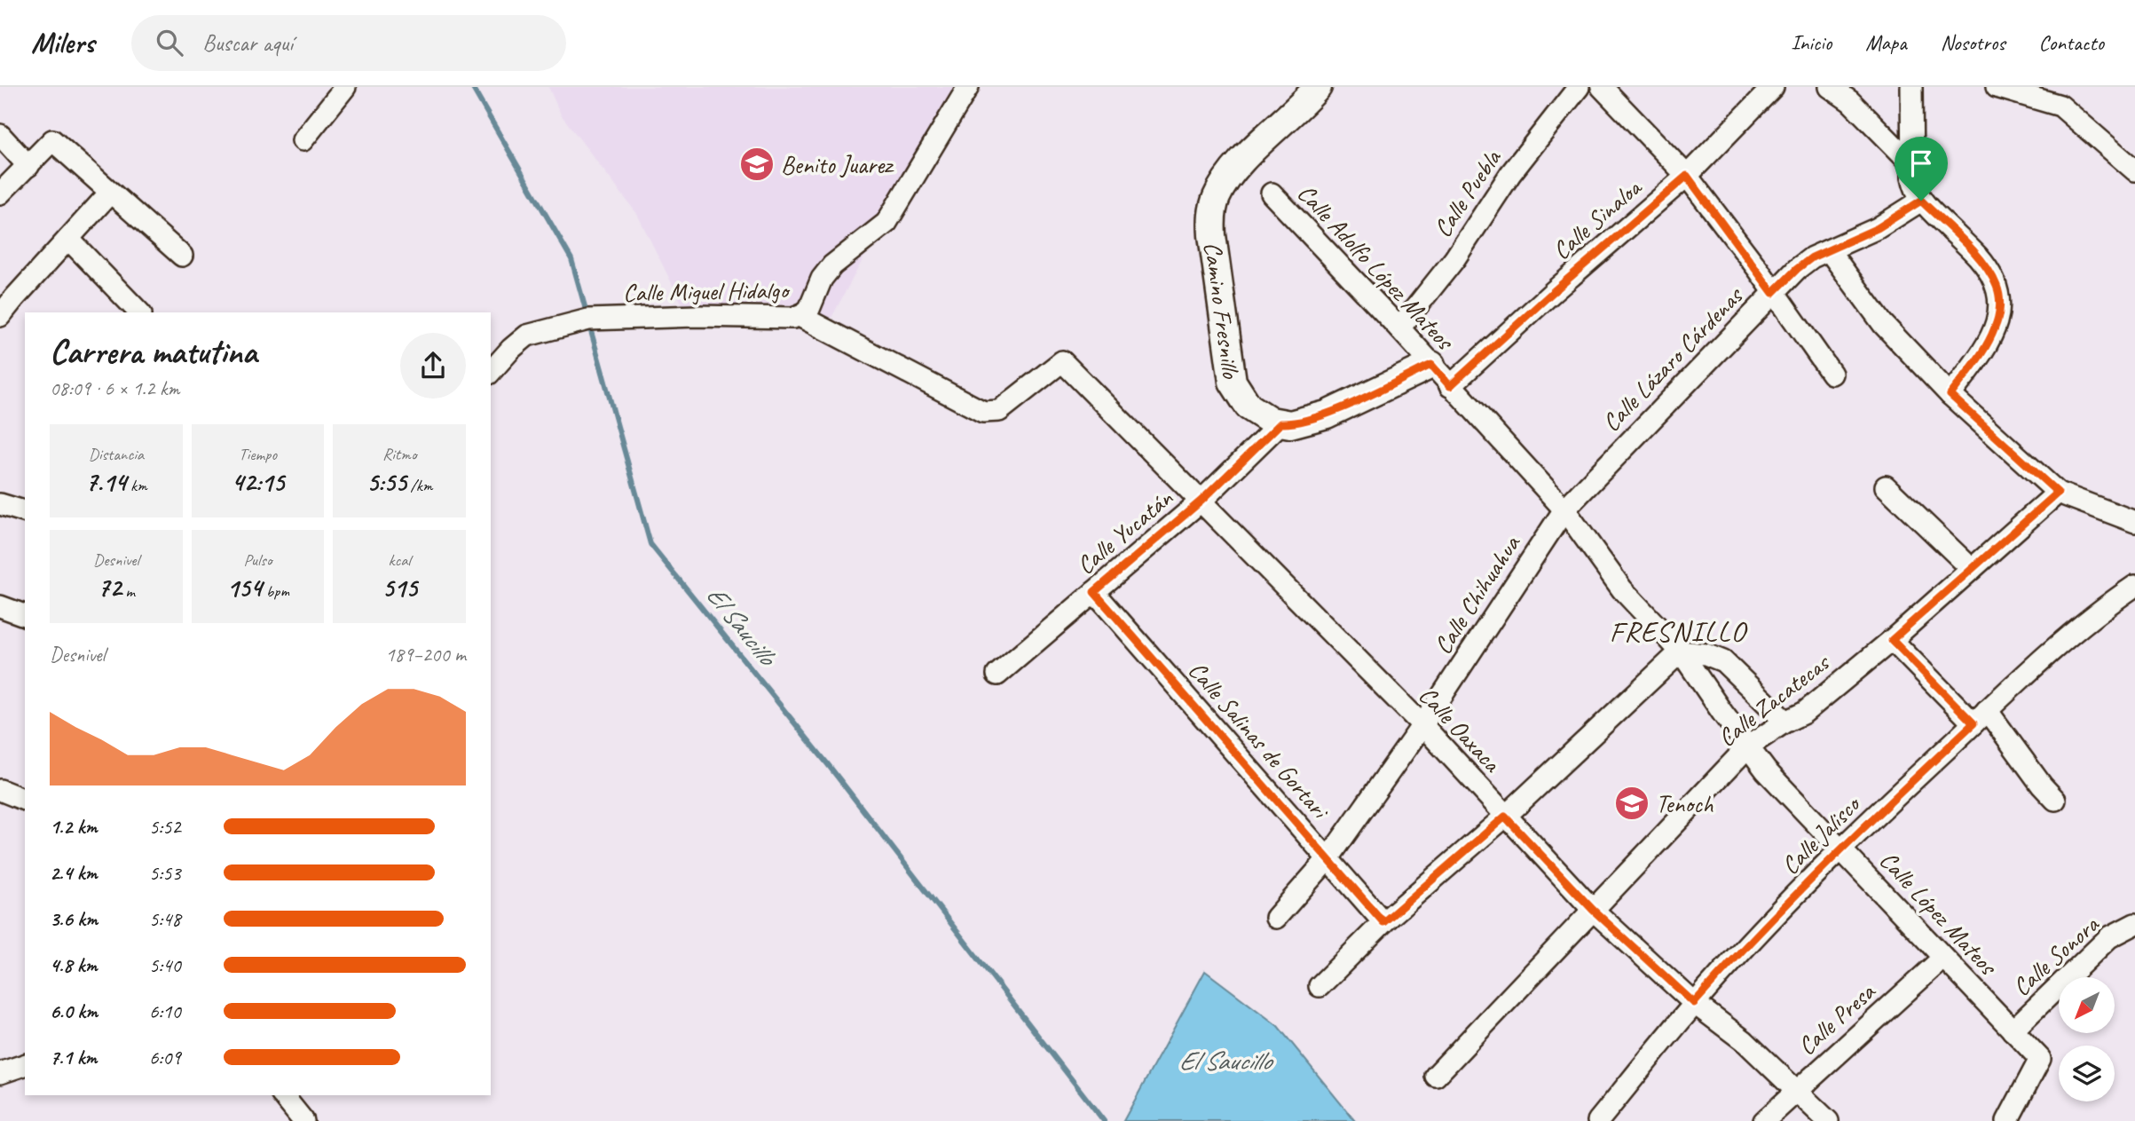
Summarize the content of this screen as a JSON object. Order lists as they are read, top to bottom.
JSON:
{
  "streets": {
    "street": [
      "Calle Puebla",
      "Calle Sinaloa",
      "Calle Adolfo López Mateos",
      "Calle Miguel Hidalgo",
      "Camino Fresnillo",
      "Calle Lázaro Cárdenas",
      "Calle Yucatán",
      "Calle Chihuahua",
      "Calle Zacatecas",
      "Calle Oaxaca",
      "Calle Salinas de Gortari",
      "Calle Jalisco",
      "Calle López Mateos",
      "Calle Sonora",
      "Calle Presa"
    ]
  },
  "crossings": [
    ["Calle Puebla", "Calle Adolfo López Mateos"],
    ["Calle Sinaloa", "Calle Adolfo López Mateos"],
    ["Calle Adolfo López Mateos", "Calle Lázaro Cárdenas"],
    ["Calle Adolfo López Mateos", "Calle Chihuahua"],
    ["Calle Adolfo López Mateos", "Calle Zacatecas"],
    ["Calle Adolfo López Mateos", "Calle López Mateos"],
    ["Calle Miguel Hidalgo", "Calle Oaxaca"],
    ["Camino Fresnillo", "Calle Yucatán"],
    ["Calle Lázaro Cárdenas", "Calle Chihuahua"],
    ["Calle Yucatán", "Calle Oaxaca"],
    ["Calle Yucatán", "Calle Salinas de Gortari"],
    ["Calle Chihuahua", "Calle Oaxaca"],
    ["Calle Chihuahua", "Calle Salinas de Gortari"],
    ["Calle Zacatecas", "Calle Oaxaca"],
    ["Calle Zacatecas", "Calle López Mateos"],
    ["Calle Oaxaca", "Calle Jalisco"],
    ["Calle Oaxaca", "Calle Presa"],
    ["Calle Jalisco", "Calle López Mateos"],
    ["Calle López Mateos", "Calle Sonora"],
    ["Calle López Mateos", "Calle Presa"]
  ],
  "districts": ["FRESNILLO"],
  "water": ["El Saucillo"],
  "places": {
    "school or university": ["Benito Juarez", "Tenoch"]
  },
  "north": "bottom left",
  "page": {
    "header": "Milers",
    "search": "Buscar aquí",
    "nav": [
      "Inicio",
      "Mapa",
      "Nosotros",
      "Contacto"
    ],
    "heading": ["Carrera matutina", "08:09 · 6 × 1.2 km"],
    "stats": [
      ["Distancia", "7.14 km"],
      ["Tiempo", "42:15"],
      ["Ritmo", "5:55 /km"],
      ["Desnivel", "72 m"],
      ["Pulso", "154 bpm"],
      ["kcal", "515"]
    ],
    "chart": ["Desnivel", "189–200 m"],
    "list": [
      {
        "name": "1.2 km",
        "note": "5:52"
      },
      {
        "name": "2.4 km",
        "note": "5:53"
      },
      {
        "name": "3.6 km",
        "note": "5:48"
      },
      {
        "name": "4.8 km",
        "note": "5:40"
      },
      {
        "name": "6.0 km",
        "note": "6:10"
      },
      {
        "name": "7.1 km",
        "note": "6:09"
      }
    ]
  }
}
